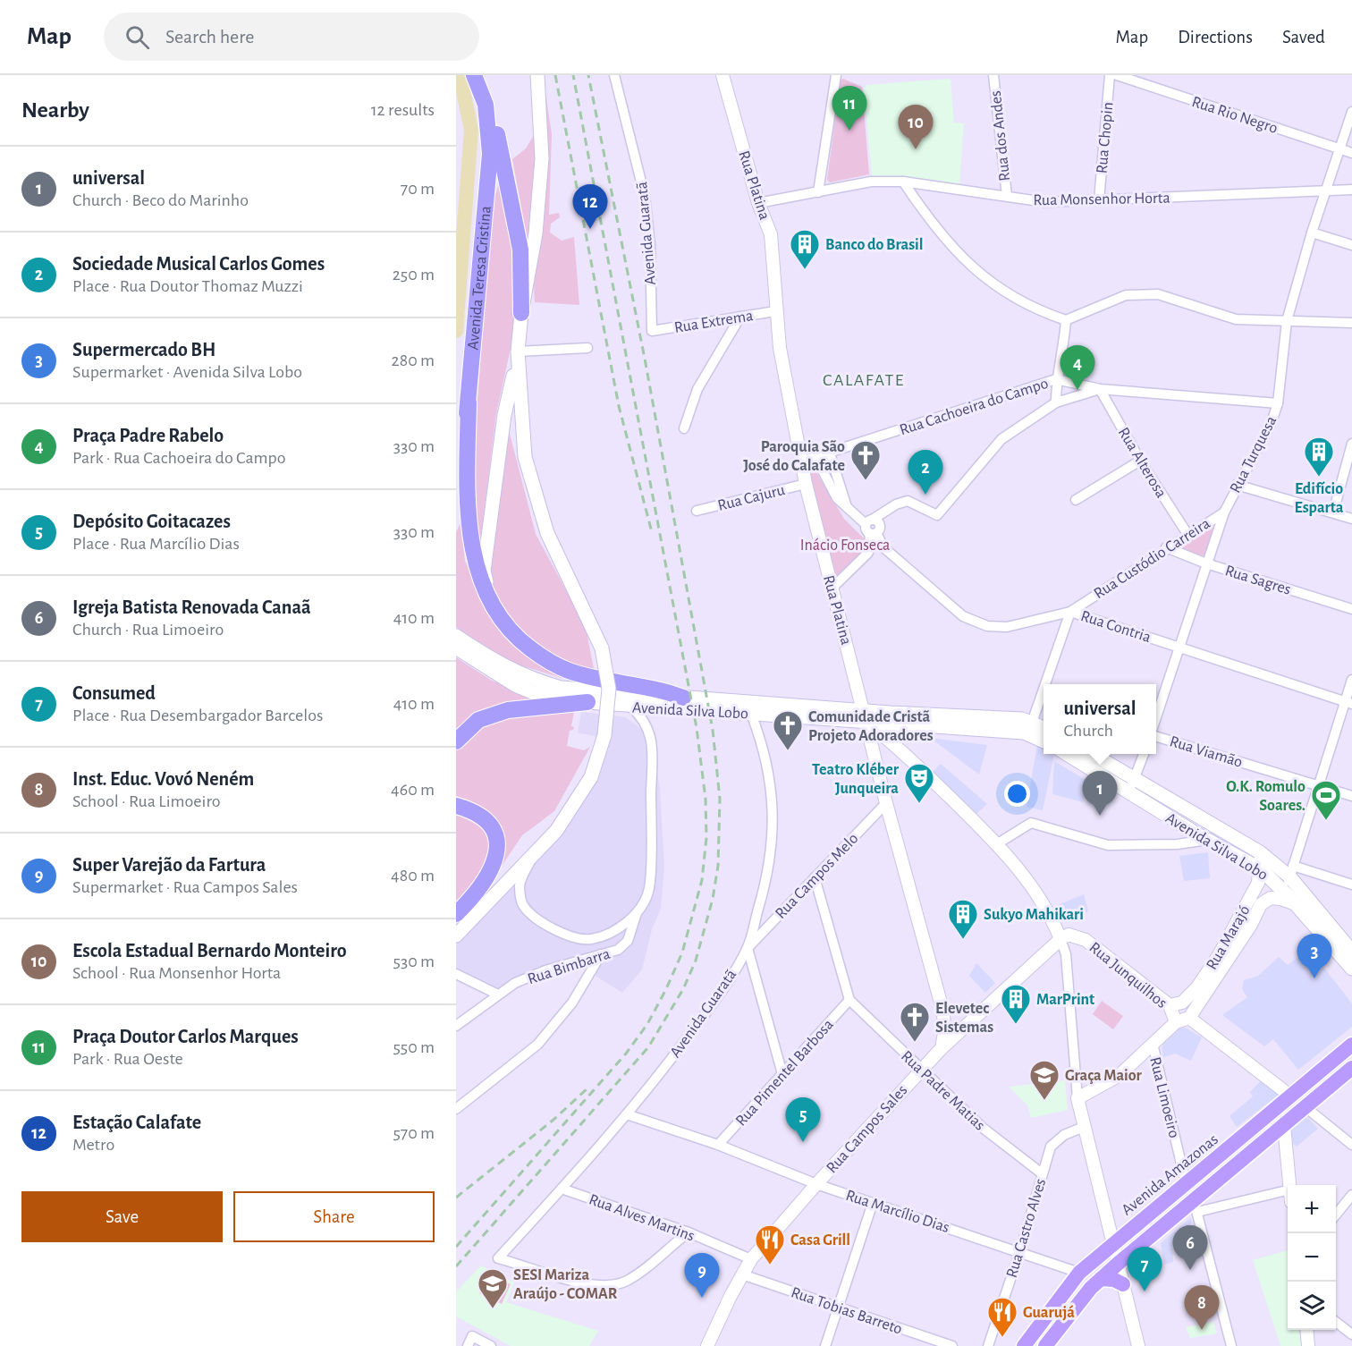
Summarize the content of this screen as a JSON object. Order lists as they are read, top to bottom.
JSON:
{
  "streets": {
    "highway": ["Avenida Teresa Cristina"],
    "main road": ["Avenida Silva Lobo", "Avenida Amazonas"],
    "street": [
      "Rua Rio Negro",
      "Rua dos Andes",
      "Rua Chopin",
      "Rua Platina",
      "Rua Monsenhor Horta",
      "Avenida Guaratã",
      "Rua Extrema",
      "Rua Cachoeira do Campo",
      "Rua Turquesa",
      "Rua Alterosa",
      "Rua Cajuru",
      "Rua Custódio Carreira",
      "Rua Sagres",
      "Rua Contria",
      "Rua Viamão",
      "Rua Campos Melo",
      "Rua Marajó",
      "Rua Bimbarra",
      "Rua Junquilhos",
      "Rua Pimentel Barbosa",
      "Rua Padre Matias",
      "Rua Limoeiro",
      "Rua Campos Sales",
      "Rua Marcílio Dias",
      "Rua Alves Martins",
      "Rua Castro Alves",
      "Rua Tobias Barreto"
    ]
  },
  "crossings": [
    ["Rua Rio Negro", "Rua Turquesa"],
    ["Rua dos Andes", "Rua Monsenhor Horta"],
    ["Rua Chopin", "Rua Monsenhor Horta"],
    ["Rua Platina", "Rua Monsenhor Horta"],
    ["Rua Platina", "Rua Extrema"],
    ["Rua Platina", "Rua Cachoeira do Campo"],
    ["Rua Platina", "Rua Cajuru"],
    ["Rua Platina", "Avenida Silva Lobo"],
    ["Rua Platina", "Rua Campos Melo"],
    ["Rua Platina", "Rua Campos Sales"],
    ["Rua Monsenhor Horta", "Rua Turquesa"],
    ["Avenida Guaratã", "Rua Extrema"],
    ["Avenida Guaratã", "Avenida Silva Lobo"],
    ["Avenida Guaratã", "Rua Campos Melo"],
    ["Avenida Guaratã", "Rua Marcílio Dias"],
    ["Avenida Guaratã", "Rua Alves Martins"],
    ["Rua Cachoeira do Campo", "Rua Turquesa"],
    ["Rua Cachoeira do Campo", "Rua Alterosa"],
    ["Rua Cachoeira do Campo", "Rua Contria"],
    ["Rua Turquesa", "Rua Custódio Carreira"],
    ["Rua Turquesa", "Rua Sagres"],
    ["Rua Turquesa", "Rua Contria"],
    ["Rua Alterosa", "Rua Custódio Carreira"],
    ["Rua Custódio Carreira", "Rua Sagres"],
    ["Rua Custódio Carreira", "Rua Contria"],
    ["Avenida Silva Lobo", "Rua Marajó"],
    ["Avenida Silva Lobo", "Rua Bimbarra"],
    ["Rua Marajó", "Rua Junquilhos"],
    ["Rua Junquilhos", "Rua Campos Sales"],
    ["Rua Pimentel Barbosa", "Rua Padre Matias"],
    ["Rua Pimentel Barbosa", "Rua Marcílio Dias"],
    ["Rua Padre Matias", "Rua Campos Sales"],
    ["Rua Padre Matias", "Rua Castro Alves"],
    ["Rua Limoeiro", "Avenida Amazonas"],
    ["Rua Campos Sales", "Rua Marcílio Dias"],
    ["Rua Campos Sales", "Rua Alves Martins"],
    ["Rua Campos Sales", "Rua Tobias Barreto"],
    ["Avenida Amazonas", "Rua Marcílio Dias"],
    ["Rua Marcílio Dias", "Rua Castro Alves"]
  ],
  "districts": ["CALAFATE"],
  "parks": ["Inácio Fonseca"],
  "places": {
    "building": [
      "Banco do Brasil",
      "Edifício Esparta",
      "Sukyo Mahikari",
      "MarPrint"
    ],
    "church": ["Paroquia São José do Calafate", "Comunidade Cristã Projeto Adoradores", "Elevetec Sistemas"],
    "theatre": ["Teatro Kléber Junqueira"],
    "sports": ["O.K. Romulo Soares."],
    "school or university": ["Graça Maior", "SESI Mariza Araújo - COMAR"],
    "restaurant": ["Casa Grill", "Guarujá"]
  },
  "page": {
    "header": "Map",
    "search": "Search here",
    "nav": ["Map", "Directions", "Saved"],
    "heading": ["Nearby", "12 results"],
    "pins": [
      "11",
      "10",
      "12",
      "4",
      "2",
      "1",
      "3",
      "5",
      "6",
      "7",
      "9",
      "8"
    ],
    "list": [
      {
        "mark": "1",
        "name": "universal",
        "note": "Church · Beco do Marinho",
        "value": "70 m"
      },
      {
        "mark": "2",
        "name": "Sociedade Musical Carlos Gomes",
        "note": "Place · Rua Doutor Thomaz Muzzi",
        "value": "250 m"
      },
      {
        "mark": "3",
        "name": "Supermercado BH",
        "note": "Supermarket · Avenida Silva Lobo",
        "value": "280 m"
      },
      {
        "mark": "4",
        "name": "Praça Padre Rabelo",
        "note": "Park · Rua Cachoeira do Campo",
        "value": "330 m"
      },
      {
        "mark": "5",
        "name": "Depósito Goitacazes",
        "note": "Place · Rua Marcílio Dias",
        "value": "330 m"
      },
      {
        "mark": "6",
        "name": "Igreja Batista Renovada Canaã",
        "note": "Church · Rua Limoeiro",
        "value": "410 m"
      },
      {
        "mark": "7",
        "name": "Consumed",
        "note": "Place · Rua Desembargador Barcelos",
        "value": "410 m"
      },
      {
        "mark": "8",
        "name": "Inst. Educ. Vovó Neném",
        "note": "School · Rua Limoeiro",
        "value": "460 m"
      },
      {
        "mark": "9",
        "name": "Super Varejão da Fartura",
        "note": "Supermarket · Rua Campos Sales",
        "value": "480 m"
      },
      {
        "mark": "10",
        "name": "Escola Estadual Bernardo Monteiro",
        "note": "School · Rua Monsenhor Horta",
        "value": "530 m"
      },
      {
        "mark": "11",
        "name": "Praça Doutor Carlos Marques",
        "note": "Park · Rua Oeste",
        "value": "550 m"
      },
      {
        "mark": "12",
        "name": "Estação Calafate",
        "note": "Metro",
        "value": "570 m"
      }
    ],
    "popup": ["universal", "Church"],
    "buttons": ["Save", "Share"],
    "map_buttons": ["+", "−"]
  }
}
